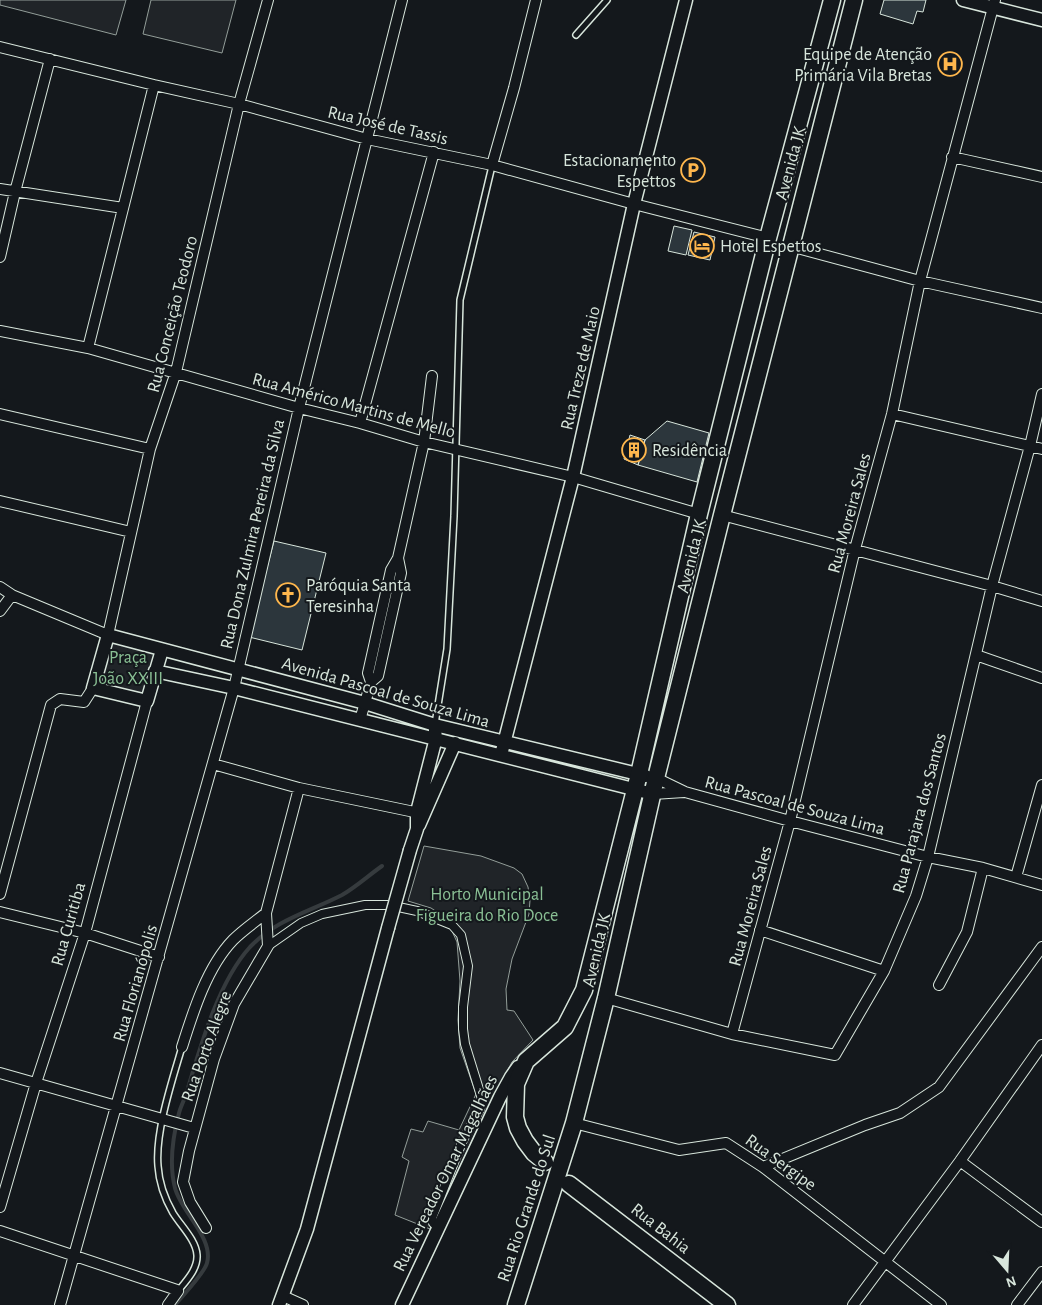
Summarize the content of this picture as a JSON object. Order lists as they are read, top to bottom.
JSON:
{
  "streets": {
    "main road": ["Avenida JK", "Rua Rio Grande do Sul", "Rua Bahia"],
    "street": [
      "Rua José de Tassis",
      "Rua Conceição Teodoro",
      "Rua Treze de Maio",
      "Rua Américo Martins de Mello",
      "Rua Moreira Sales",
      "Rua Dona Zulmira Pereira da Silva",
      "Avenida Pascoal de Souza Lima",
      "Rua Pascoal de Souza Lima",
      "Rua Parajara dos Santos",
      "Rua Curitiba",
      "Rua Florianópolis",
      "Rua Porto Alegre",
      "Rua Sergipe",
      "Rua Vereador Omar Magalhães"
    ]
  },
  "crossings": [
    ["Rua José de Tassis", "Avenida JK"],
    ["Rua José de Tassis", "Rua Conceição Teodoro"],
    ["Rua José de Tassis", "Rua Treze de Maio"],
    ["Rua José de Tassis", "Rua Dona Zulmira Pereira da Silva"],
    ["Avenida JK", "Rua Américo Martins de Mello"],
    ["Avenida JK", "Avenida Pascoal de Souza Lima"],
    ["Avenida JK", "Rua Pascoal de Souza Lima"],
    ["Avenida JK", "Rua Parajara dos Santos"],
    ["Avenida JK", "Rua Sergipe"],
    ["Avenida JK", "Rua Vereador Omar Magalhães"],
    ["Avenida JK", "Rua Rio Grande do Sul"],
    ["Rua Conceição Teodoro", "Rua Américo Martins de Mello"],
    ["Rua Conceição Teodoro", "Avenida Pascoal de Souza Lima"],
    ["Rua Treze de Maio", "Rua Américo Martins de Mello"],
    ["Rua Treze de Maio", "Avenida Pascoal de Souza Lima"],
    ["Rua Américo Martins de Mello", "Rua Dona Zulmira Pereira da Silva"],
    ["Rua Moreira Sales", "Rua Pascoal de Souza Lima"],
    ["Rua Moreira Sales", "Rua Parajara dos Santos"],
    ["Rua Dona Zulmira Pereira da Silva", "Avenida Pascoal de Souza Lima"],
    ["Rua Dona Zulmira Pereira da Silva", "Rua Florianópolis"],
    ["Avenida Pascoal de Souza Lima", "Rua Pascoal de Souza Lima"],
    ["Avenida Pascoal de Souza Lima", "Rua Curitiba"],
    ["Avenida Pascoal de Souza Lima", "Rua Florianópolis"],
    ["Rua Pascoal de Souza Lima", "Rua Parajara dos Santos"],
    ["Rua Sergipe", "Rua Rio Grande do Sul"]
  ],
  "parks": ["Praça João XXIII", "Horto Municipal Figueira do Rio Doce"],
  "places": {
    "hospital": ["Equipe de Atenção Primária Vila Bretas"],
    "parking": ["Estacionamento Espettos"],
    "hotel": ["Hotel Espettos"],
    "building": ["Residência"],
    "church": ["Paróquia Santa Teresinha"]
  },
  "north": "bottom"
}
